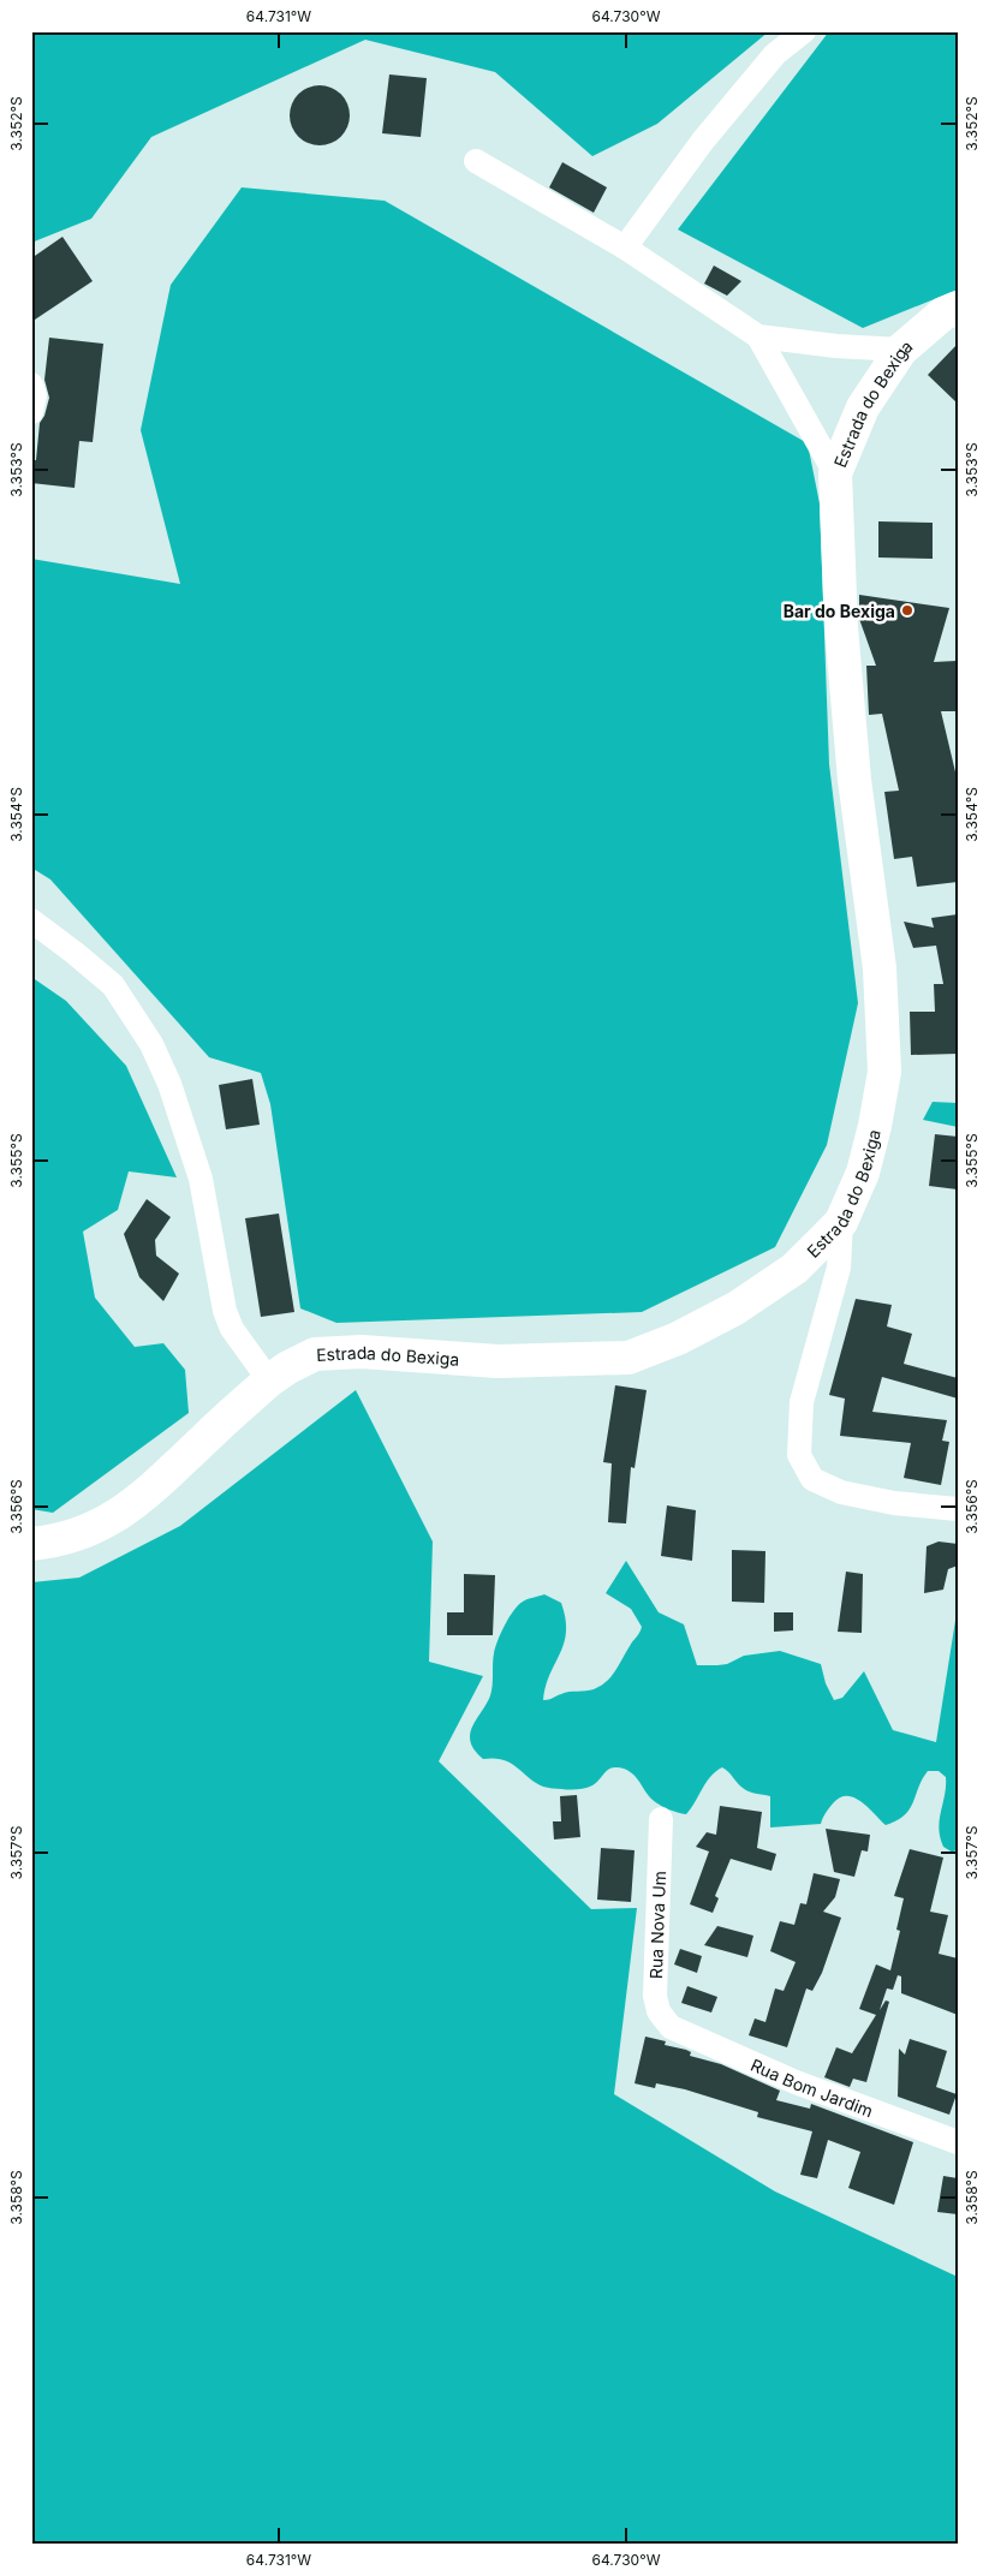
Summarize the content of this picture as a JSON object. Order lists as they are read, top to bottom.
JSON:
{
  "streets": {
    "street": ["Estrada do Bexiga", "Rua Nova Um", "Rua Bom Jardim"]
  },
  "crossings": [
    ["Rua Nova Um", "Rua Bom Jardim"]
  ],
  "places": ["Bar do Bexiga"],
  "coordinates": [
    "64.731°W",
    "64.730°W",
    "3.352°S",
    "3.353°S",
    "3.354°S",
    "3.355°S",
    "3.356°S",
    "3.357°S",
    "3.358°S"
  ]
}
